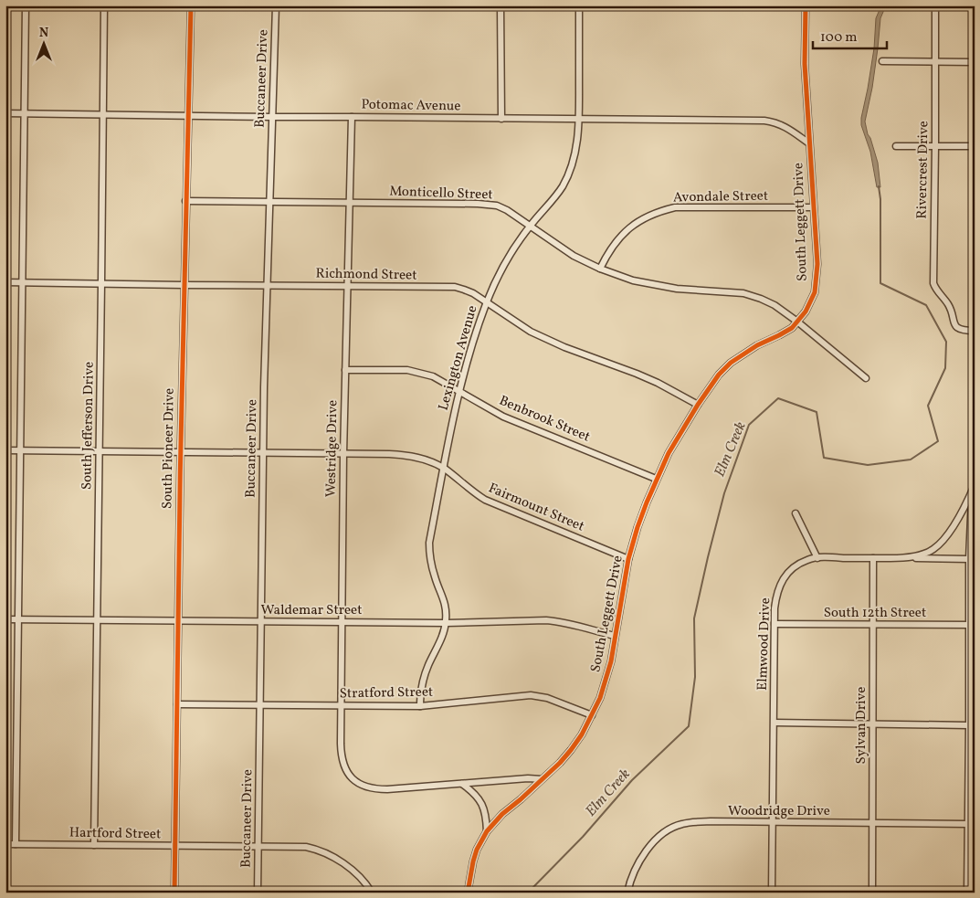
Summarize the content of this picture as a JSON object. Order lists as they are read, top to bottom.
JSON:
{
  "streets": {
    "street": [
      "Buccaneer Drive",
      "Potomac Avenue",
      "Rivercrest Drive",
      "Monticello Street",
      "Avondale Street",
      "South Leggett Drive",
      "Richmond Street",
      "Lexington Avenue",
      "Benbrook Street",
      "South Jefferson Drive",
      "South Pioneer Drive",
      "Westridge Drive",
      "Fairmount Street",
      "Waldemar Street",
      "South 12th Street",
      "Elmwood Drive",
      "Stratford Street",
      "Sylvan Drive",
      "Woodridge Drive",
      "Hartford Street"
    ]
  },
  "crossings": [
    ["Buccaneer Drive", "Potomac Avenue"],
    ["Buccaneer Drive", "Monticello Street"],
    ["Buccaneer Drive", "Richmond Street"],
    ["Buccaneer Drive", "Fairmount Street"],
    ["Buccaneer Drive", "Waldemar Street"],
    ["Buccaneer Drive", "Stratford Street"],
    ["Buccaneer Drive", "Hartford Street"],
    ["Potomac Avenue", "South Leggett Drive"],
    ["Potomac Avenue", "Lexington Avenue"],
    ["Potomac Avenue", "South Jefferson Drive"],
    ["Potomac Avenue", "South Pioneer Drive"],
    ["Potomac Avenue", "Westridge Drive"],
    ["Monticello Street", "Avondale Street"],
    ["Monticello Street", "South Leggett Drive"],
    ["Monticello Street", "Lexington Avenue"],
    ["Monticello Street", "South Pioneer Drive"],
    ["Monticello Street", "Westridge Drive"],
    ["Avondale Street", "South Leggett Drive"],
    ["South Leggett Drive", "Richmond Street"],
    ["South Leggett Drive", "Benbrook Street"],
    ["South Leggett Drive", "Fairmount Street"],
    ["South Leggett Drive", "Waldemar Street"],
    ["South Leggett Drive", "Stratford Street"],
    ["Richmond Street", "Lexington Avenue"],
    ["Richmond Street", "South Jefferson Drive"],
    ["Richmond Street", "South Pioneer Drive"],
    ["Richmond Street", "Westridge Drive"],
    ["Lexington Avenue", "Benbrook Street"],
    ["Lexington Avenue", "Fairmount Street"],
    ["Lexington Avenue", "Waldemar Street"],
    ["Lexington Avenue", "Stratford Street"],
    ["Benbrook Street", "Westridge Drive"],
    ["South Jefferson Drive", "Fairmount Street"],
    ["South Jefferson Drive", "Waldemar Street"],
    ["South Jefferson Drive", "Hartford Street"],
    ["South Pioneer Drive", "Fairmount Street"],
    ["South Pioneer Drive", "Waldemar Street"],
    ["South Pioneer Drive", "Stratford Street"],
    ["South Pioneer Drive", "Hartford Street"],
    ["Westridge Drive", "Fairmount Street"],
    ["Westridge Drive", "Waldemar Street"],
    ["Westridge Drive", "Stratford Street"],
    ["South 12th Street", "Elmwood Drive"],
    ["South 12th Street", "Sylvan Drive"],
    ["Elmwood Drive", "Sylvan Drive"],
    ["Elmwood Drive", "Woodridge Drive"],
    ["Sylvan Drive", "Woodridge Drive"]
  ],
  "water": ["Elm Creek"],
  "scale_bar": "100 m",
  "north": "top"
}
